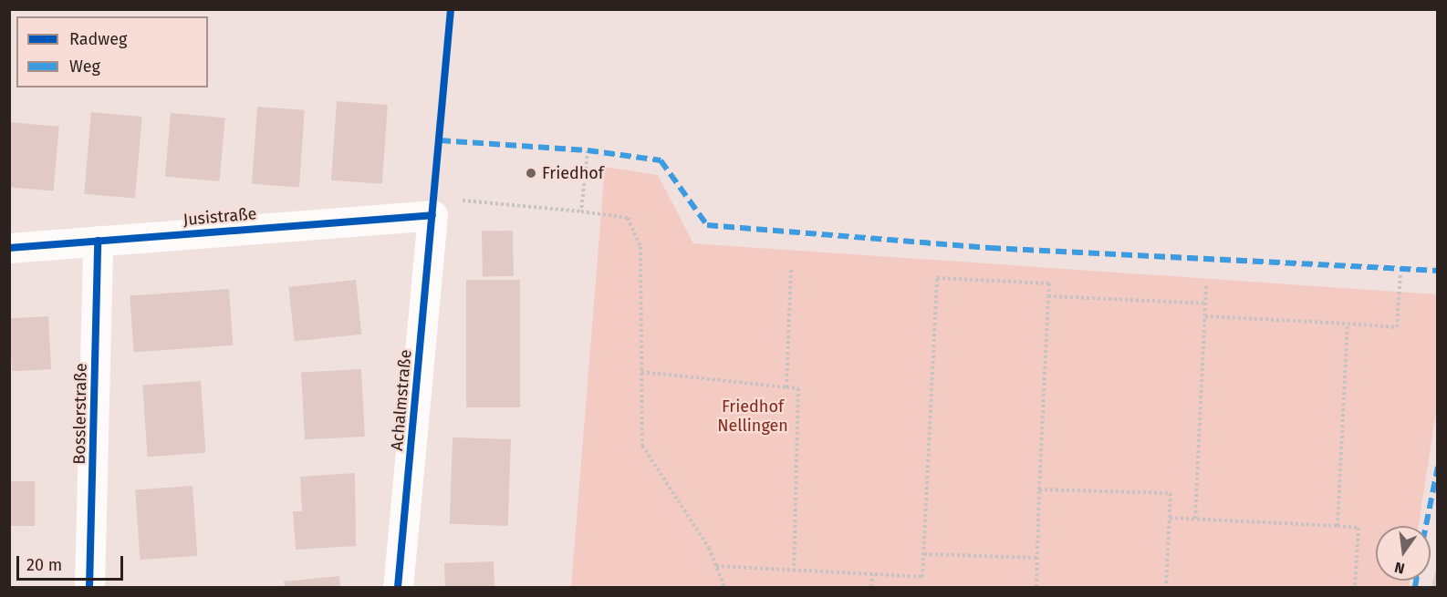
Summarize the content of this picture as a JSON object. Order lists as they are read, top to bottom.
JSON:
{
  "streets": {
    "street": ["Jusistraße", "Achalmstraße", "Bosslerstraße"]
  },
  "crossings": [
    ["Jusistraße", "Achalmstraße"],
    ["Jusistraße", "Bosslerstraße"]
  ],
  "parks": ["Friedhof Nellingen"],
  "places": ["Friedhof"],
  "legend": ["Radweg", "Weg"],
  "scale_bar": "20 m",
  "north": "bottom"
}
